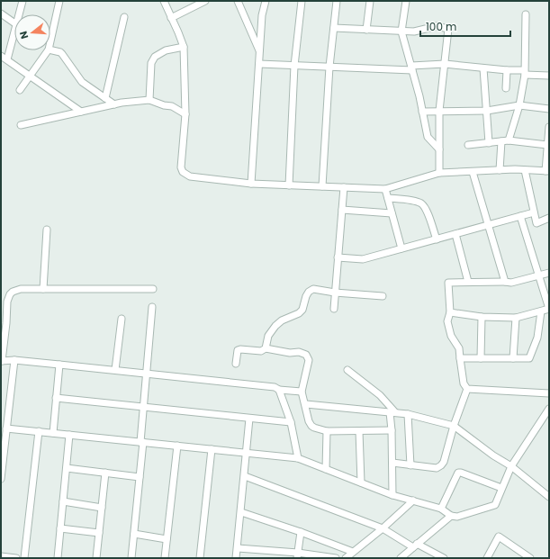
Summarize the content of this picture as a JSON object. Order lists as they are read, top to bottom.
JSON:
{
  "scale_bar": "100 m",
  "north": "left"
}
